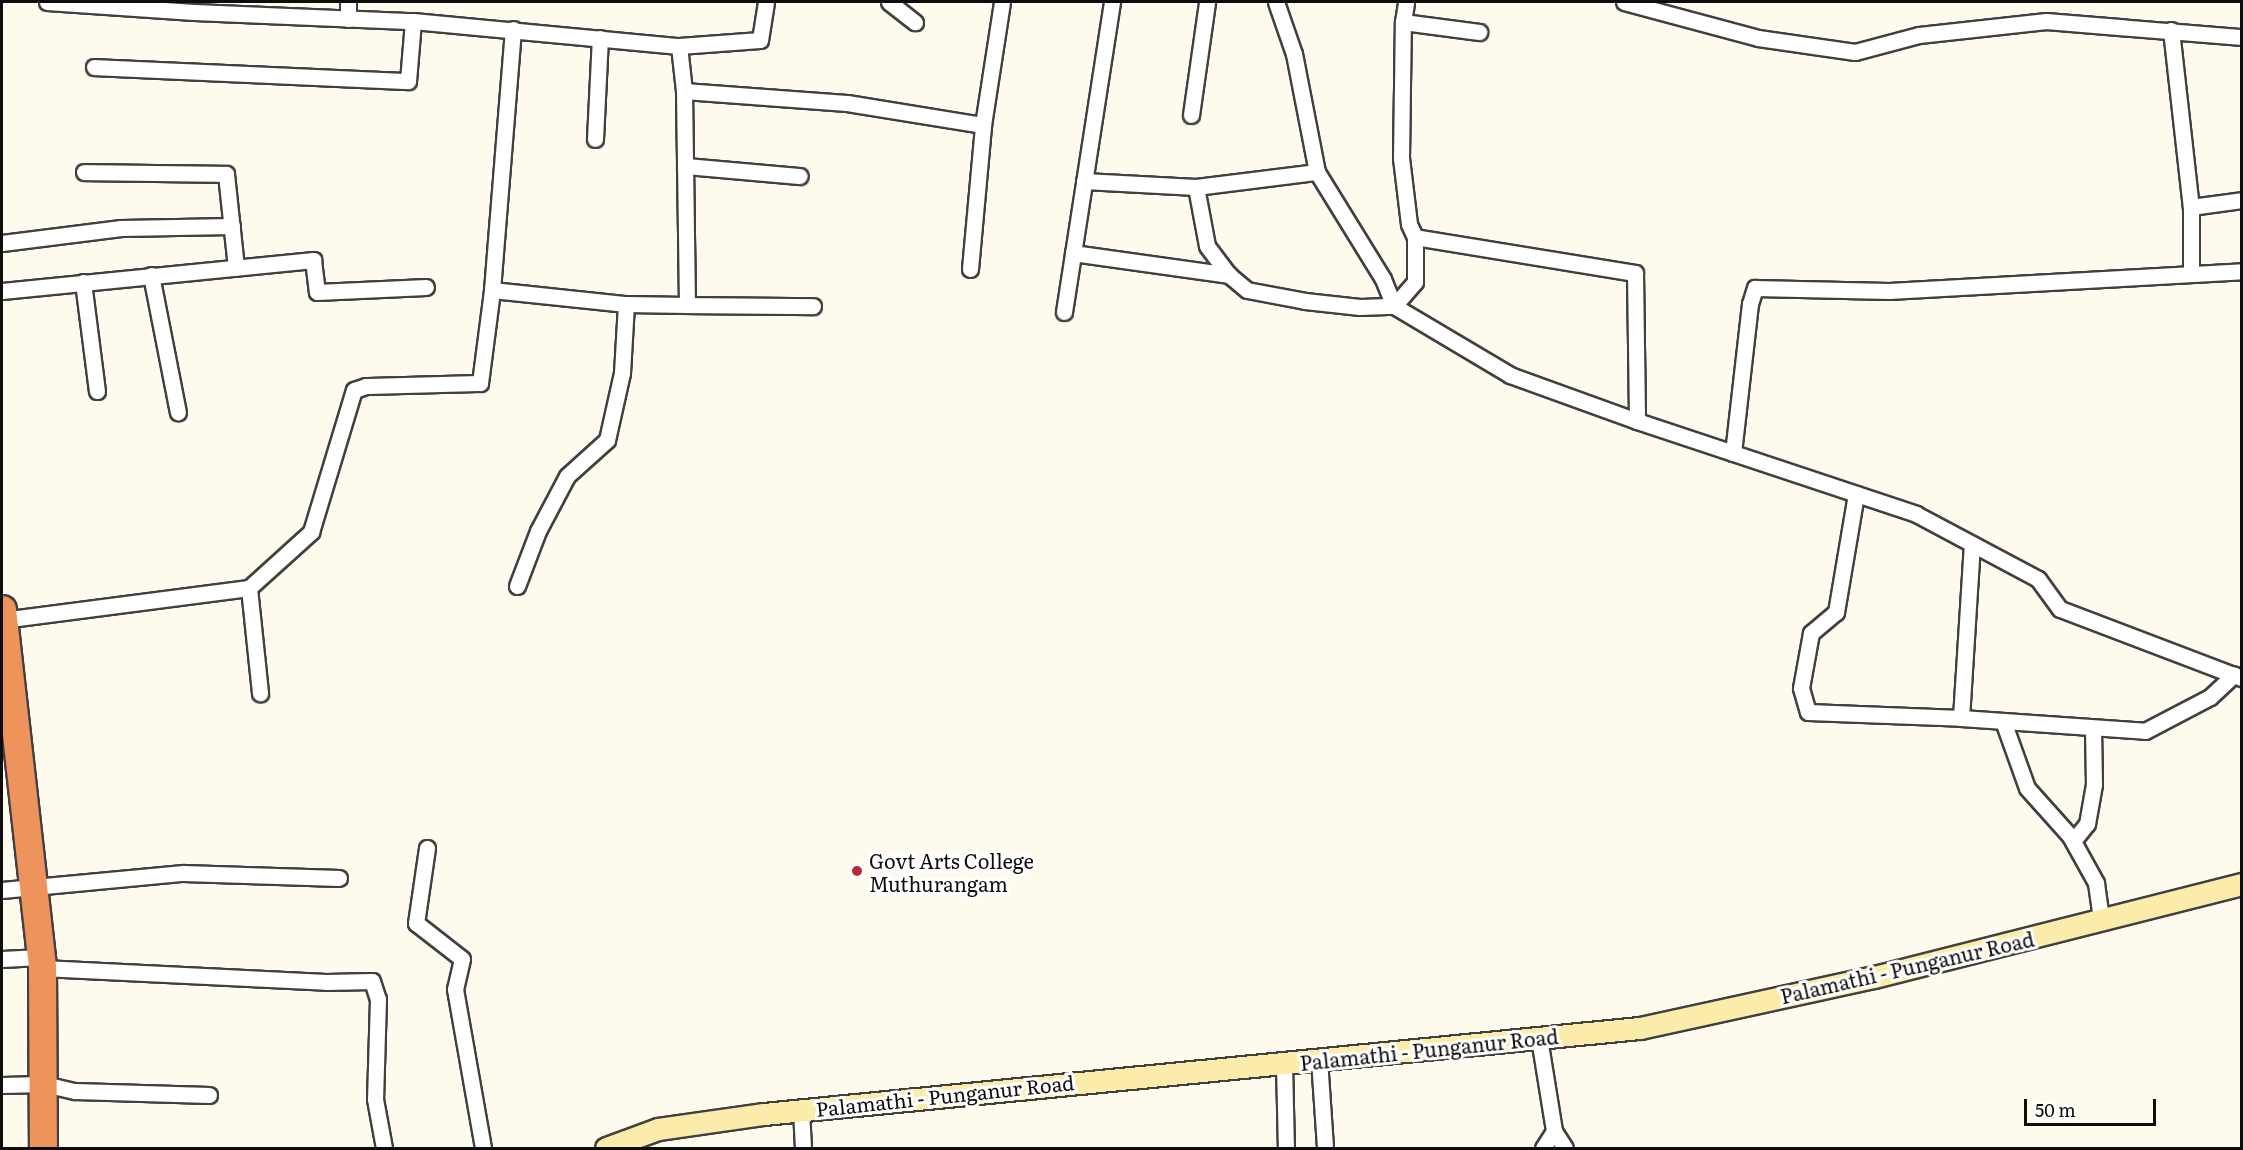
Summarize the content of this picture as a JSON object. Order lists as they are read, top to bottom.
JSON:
{
  "streets": {
    "street": ["Palamathi - Punganur Road"]
  },
  "places": ["Govt Arts College Muthurangam"],
  "scale_bar": "50 m"
}
